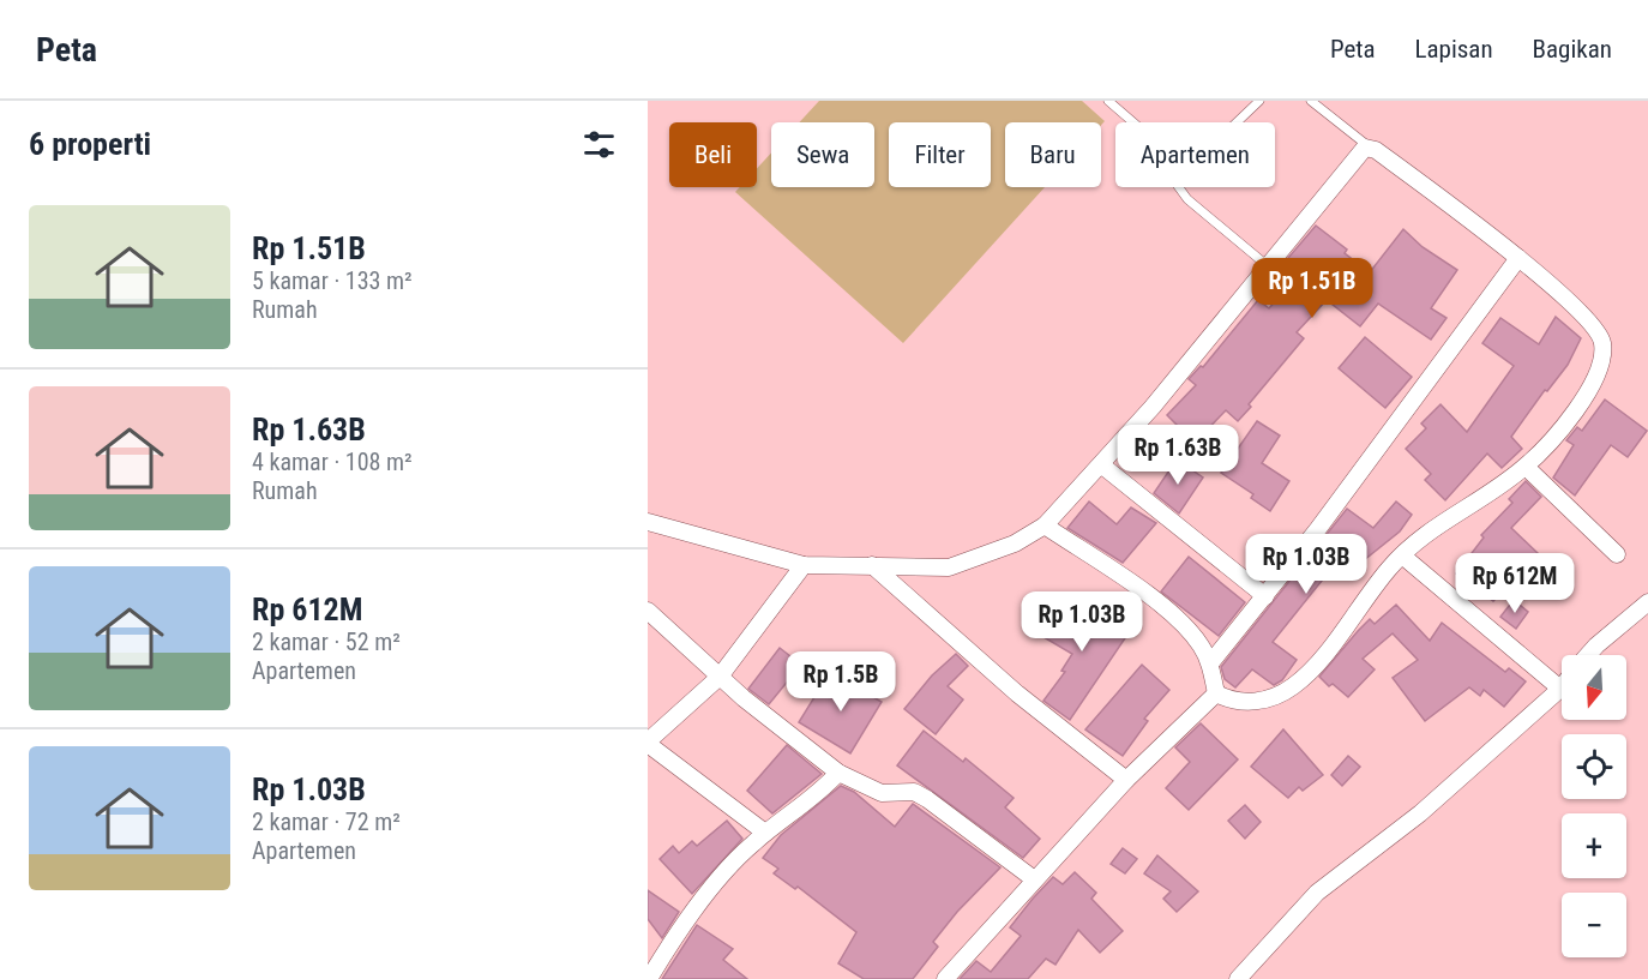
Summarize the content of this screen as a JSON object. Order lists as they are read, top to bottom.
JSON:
{
  "north": "bottom",
  "page": {
    "header": "Peta",
    "nav": ["Peta", "Lapisan", "Bagikan"],
    "heading": "6 properti",
    "chip": [
      "Beli",
      "Sewa",
      "Filter",
      "Baru",
      "Apartemen"
    ],
    "list": [
      {
        "name": "Rp 1.51B",
        "note": "5 kamar · 133 m² · Rumah"
      },
      {
        "name": "Rp 1.63B",
        "note": "4 kamar · 108 m² · Rumah"
      },
      {
        "name": "Rp 612M",
        "note": "2 kamar · 52 m² · Apartemen"
      },
      {
        "name": "Rp 1.03B",
        "note": "2 kamar · 72 m² · Apartemen"
      }
    ],
    "price": [
      "Rp 1.51B",
      "Rp 1.63B",
      "Rp 1.03B",
      "Rp 612M",
      "Rp 1.03B",
      "Rp 1.5B"
    ],
    "map_buttons": ["+", "−"]
  }
}
